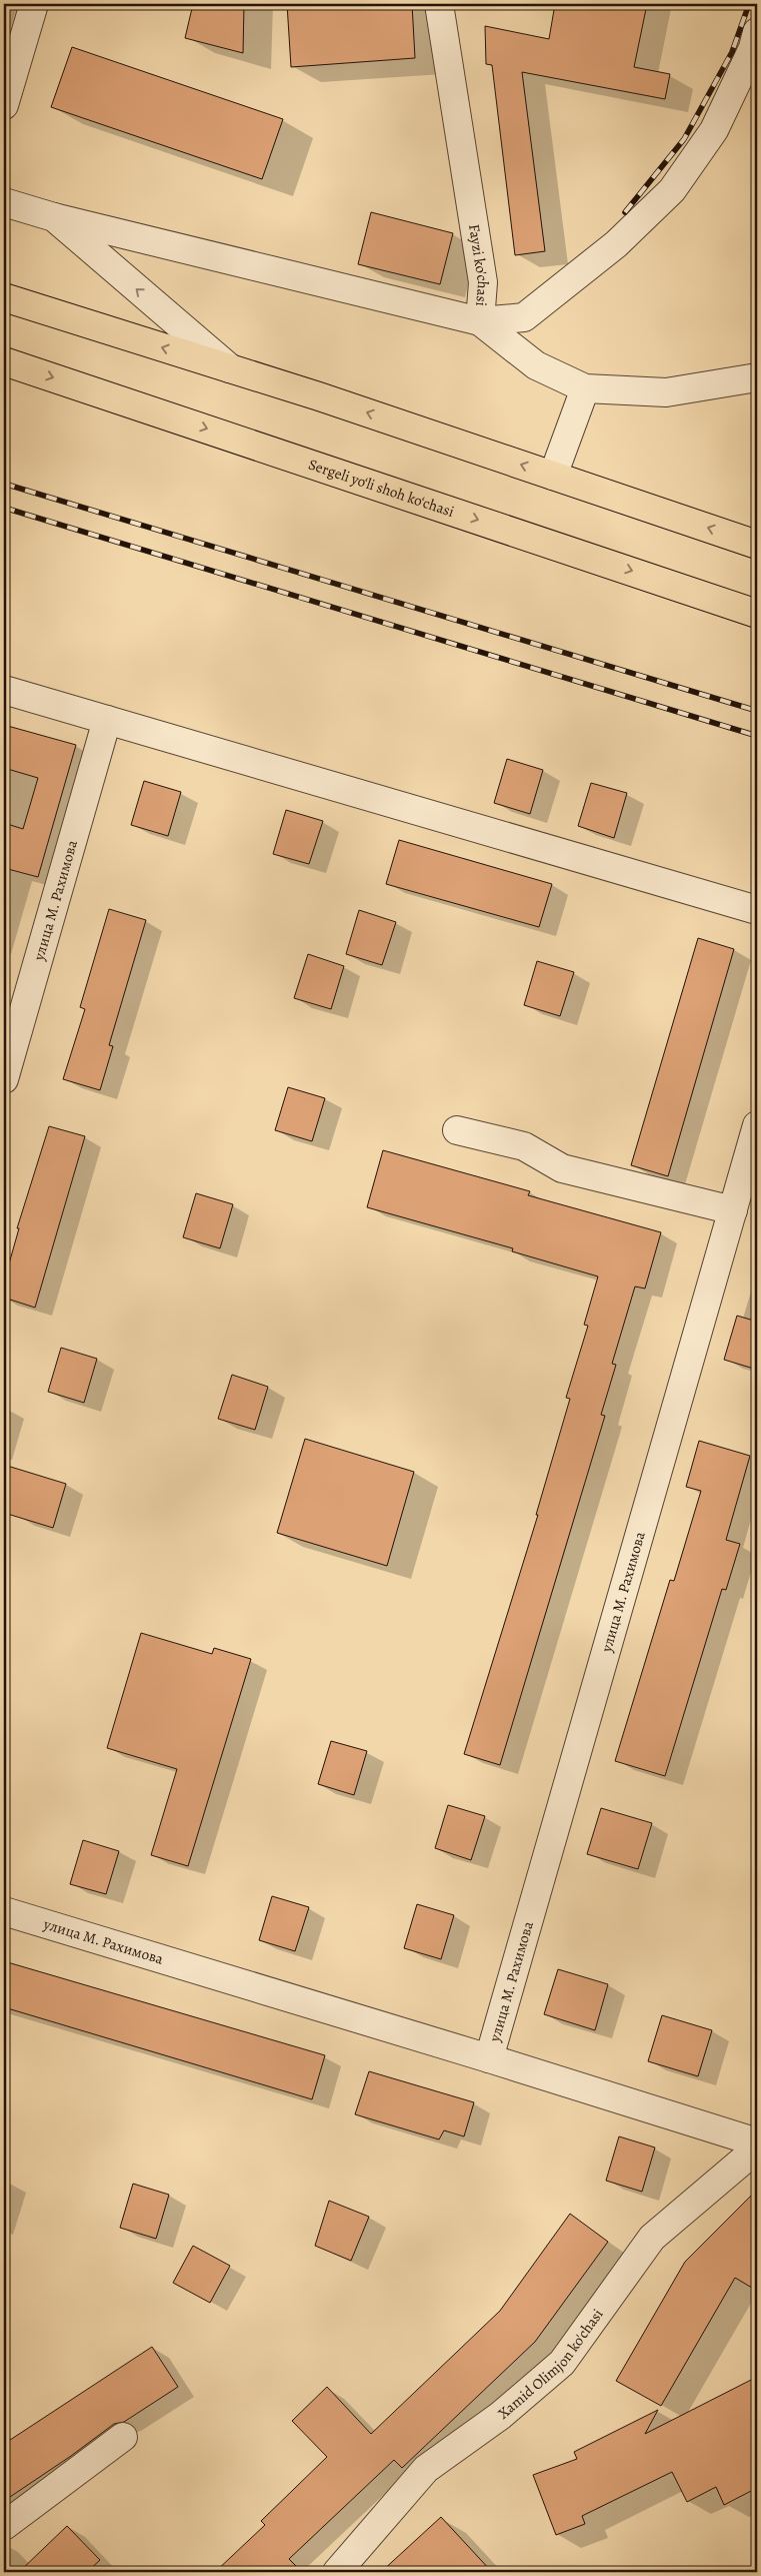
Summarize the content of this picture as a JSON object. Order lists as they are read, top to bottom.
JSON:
{
  "streets": {
    "main road": ["Sergeli yo‘li shoh ko‘chasi"],
    "street": ["Fayzi ko'chasi", "улица М. Рахимова", "Xamid Olimjon ko'chasi"]
  }
}
